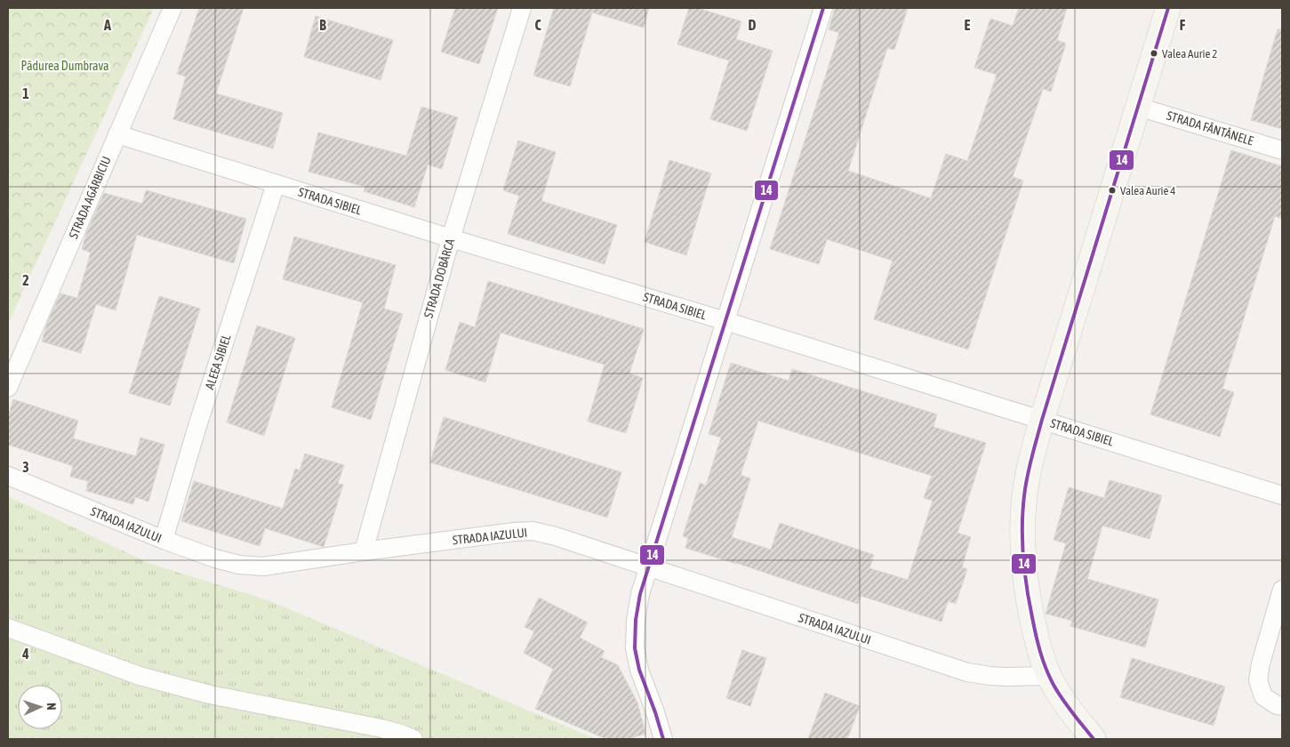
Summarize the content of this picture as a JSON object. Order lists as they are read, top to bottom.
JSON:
{
  "streets": {
    "street": [
      "STRADA FÂNTÂNELE",
      "STRADA AGÂRBICIU",
      "STRADA SIBIEL",
      "STRADA DOBÂRCA",
      "ALEEA SIBIEL",
      "STRADA IAZULUI"
    ]
  },
  "crossings": [
    ["STRADA AGÂRBICIU", "STRADA SIBIEL"],
    ["STRADA SIBIEL", "STRADA DOBÂRCA"],
    ["STRADA SIBIEL", "ALEEA SIBIEL"],
    ["STRADA DOBÂRCA", "STRADA IAZULUI"],
    ["ALEEA SIBIEL", "STRADA IAZULUI"]
  ],
  "parks": ["Pădurea Dumbrava"],
  "places": ["Valea Aurie 2", "Valea Aurie 4"],
  "lines": ["transit line 14"],
  "north": "right",
  "grid": {
    "columns": [
      "A",
      "B",
      "C",
      "D",
      "E",
      "F"
    ],
    "rows": [
      "1",
      "2",
      "3",
      "4"
    ]
  }
}
